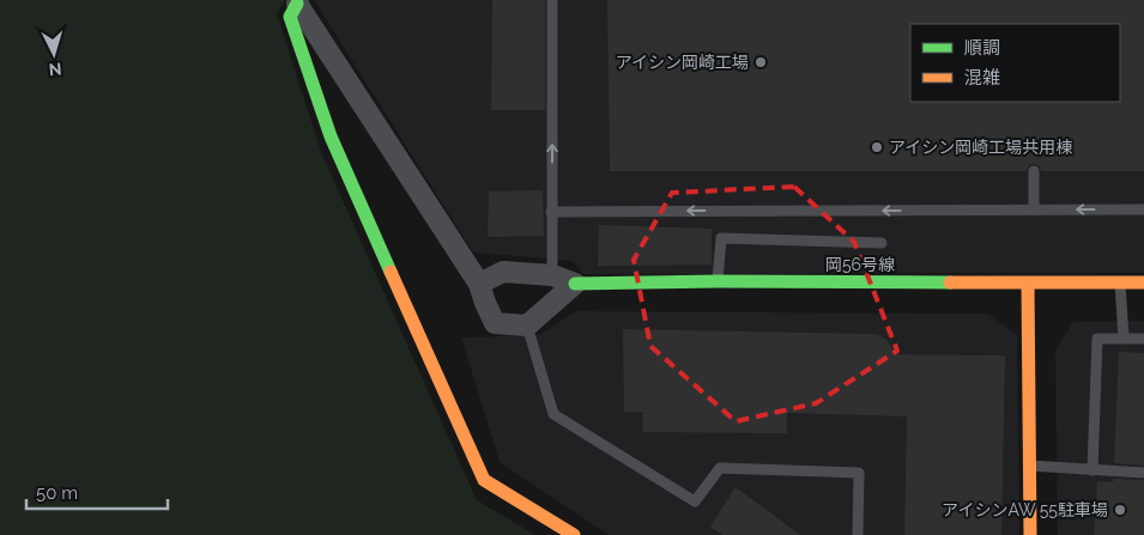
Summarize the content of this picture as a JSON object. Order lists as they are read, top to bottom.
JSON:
{
  "streets": {
    "street": ["岡56号線"]
  },
  "places": ["アイシン岡崎工場", "アイシン岡崎工場共用棟", "アイシンAW 55駐車場"],
  "legend": ["順調", "混雑"],
  "scale_bar": "50 m",
  "north": "bottom"
}
